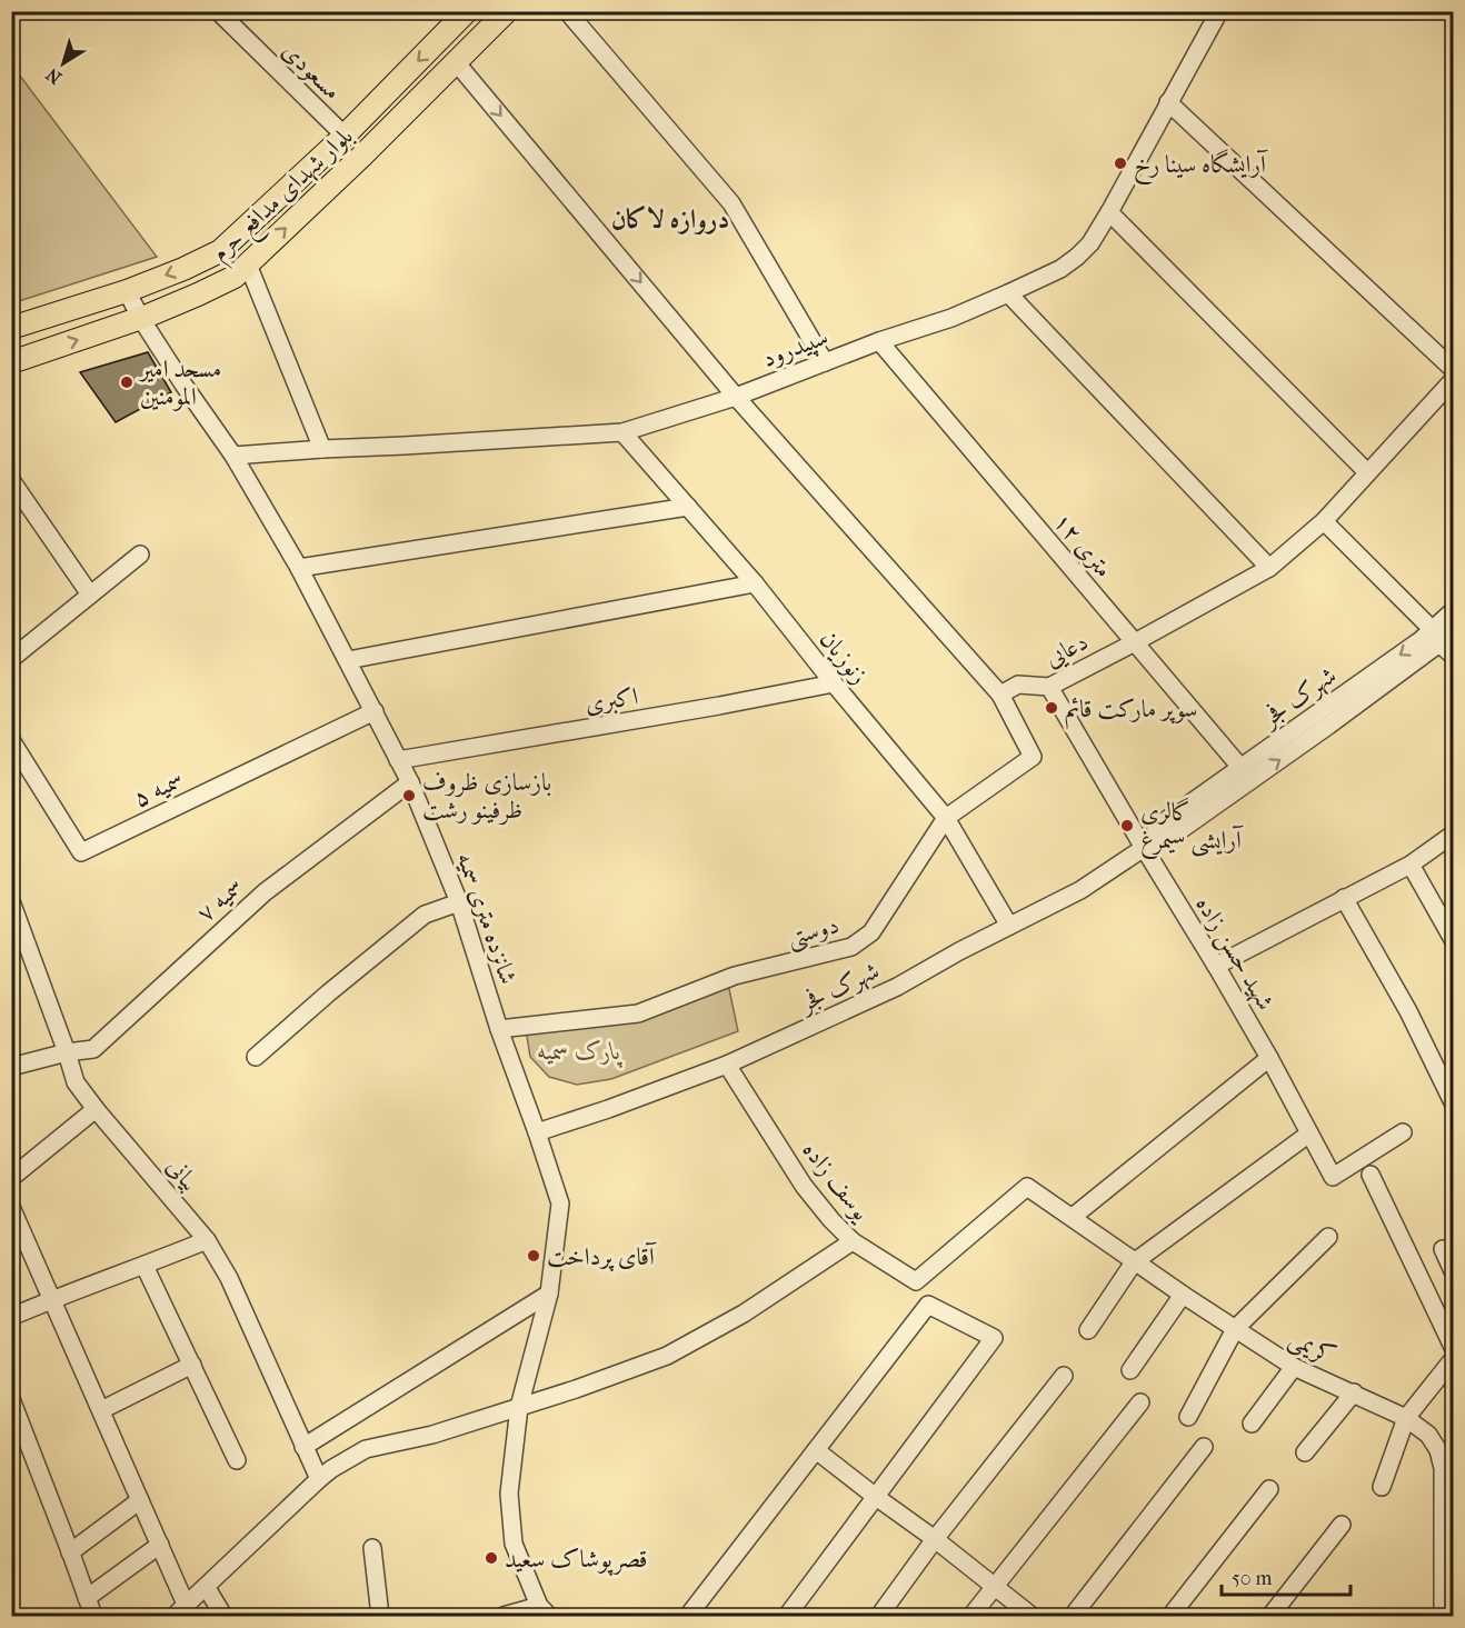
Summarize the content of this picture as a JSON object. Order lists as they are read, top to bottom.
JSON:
{
  "streets": {
    "main road": ["بلوار شهدای مدافع حرم"],
    "street": [
      "مسعودی",
      "سپیدرود",
      "۱۲ متری",
      "دعایی",
      "زنوزیان",
      "شهرک فجر",
      "اکبری",
      "سمیه ۵",
      "سمیه ۷",
      "شانزده متری سمیه",
      "دوستی",
      "شهید حسن زاده",
      "بیانی",
      "یوسف زاده",
      "کریمی"
    ]
  },
  "crossings": [
    ["مسعودی", "بلوار شهدای مدافع حرم"],
    ["بلوار شهدای مدافع حرم", "شانزده متری سمیه"],
    ["سپیدرود", "۱۲ متری"],
    ["سپیدرود", "زنوزیان"],
    ["سپیدرود", "شانزده متری سمیه"],
    ["۱۲ متری", "دعایی"],
    ["۱۲ متری", "شهرک فجر"],
    ["دعایی", "دوستی"],
    ["دعایی", "شهید حسن زاده"],
    ["زنوزیان", "شهرک فجر"],
    ["زنوزیان", "اکبری"],
    ["زنوزیان", "دوستی"],
    ["شهرک فجر", "شانزده متری سمیه"],
    ["شهرک فجر", "شهید حسن زاده"],
    ["شهرک فجر", "یوسف زاده"],
    ["اکبری", "شانزده متری سمیه"],
    ["سمیه ۵", "شانزده متری سمیه"],
    ["سمیه ۷", "شانزده متری سمیه"],
    ["سمیه ۷", "بیانی"],
    ["شانزده متری سمیه", "دوستی"],
    ["یوسف زاده", "کریمی"]
  ],
  "districts": ["دروازه لاکان"],
  "parks": ["پارک سمیه"],
  "places": [
    "آرایشگاه سینا رخ",
    "مسحد امیر المومنین",
    "سوپر مارکت قائم",
    "بازسازی ظروف ظرفینو رشت",
    "گالری آرایشی سیمرغ",
    "آقای پرداخت",
    "قصرپوشاک سعید"
  ],
  "scale_bar": "50 m",
  "north": "bottom left"
}
